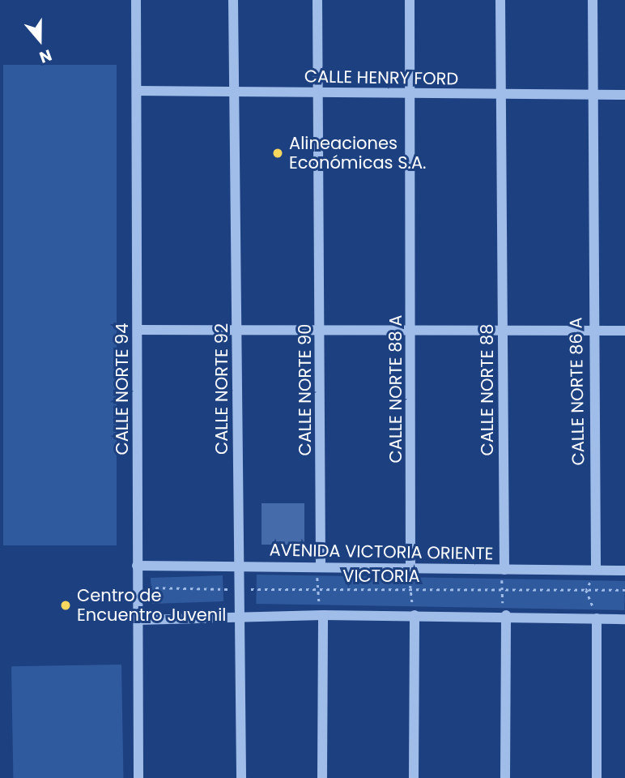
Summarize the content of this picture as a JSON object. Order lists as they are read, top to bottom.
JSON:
{
  "streets": {
    "street": [
      "CALLE HENRY FORD",
      "CALLE NORTE 94",
      "CALLE NORTE 92",
      "CALLE NORTE 88 A",
      "CALLE NORTE 90",
      "CALLE NORTE 88",
      "CALLE NORTE 86 A",
      "AVENIDA VICTORIA ORIENTE"
    ],
    "path": ["VICTORIA"]
  },
  "crossings": [
    ["CALLE HENRY FORD", "CALLE NORTE 94"],
    ["CALLE HENRY FORD", "CALLE NORTE 92"],
    ["CALLE HENRY FORD", "CALLE NORTE 88 A"],
    ["CALLE HENRY FORD", "CALLE NORTE 90"],
    ["CALLE HENRY FORD", "CALLE NORTE 88"],
    ["CALLE HENRY FORD", "CALLE NORTE 86 A"],
    ["CALLE NORTE 94", "AVENIDA VICTORIA ORIENTE"],
    ["CALLE NORTE 94", "VICTORIA"],
    ["CALLE NORTE 92", "AVENIDA VICTORIA ORIENTE"],
    ["CALLE NORTE 92", "VICTORIA"],
    ["CALLE NORTE 88 A", "AVENIDA VICTORIA ORIENTE"],
    ["CALLE NORTE 90", "AVENIDA VICTORIA ORIENTE"],
    ["CALLE NORTE 88", "AVENIDA VICTORIA ORIENTE"],
    ["CALLE NORTE 86 A", "AVENIDA VICTORIA ORIENTE"]
  ],
  "places": ["Alineaciones Económicas S.A.", "Centro de Encuentro Juvenil"],
  "north": "bottom"
}
